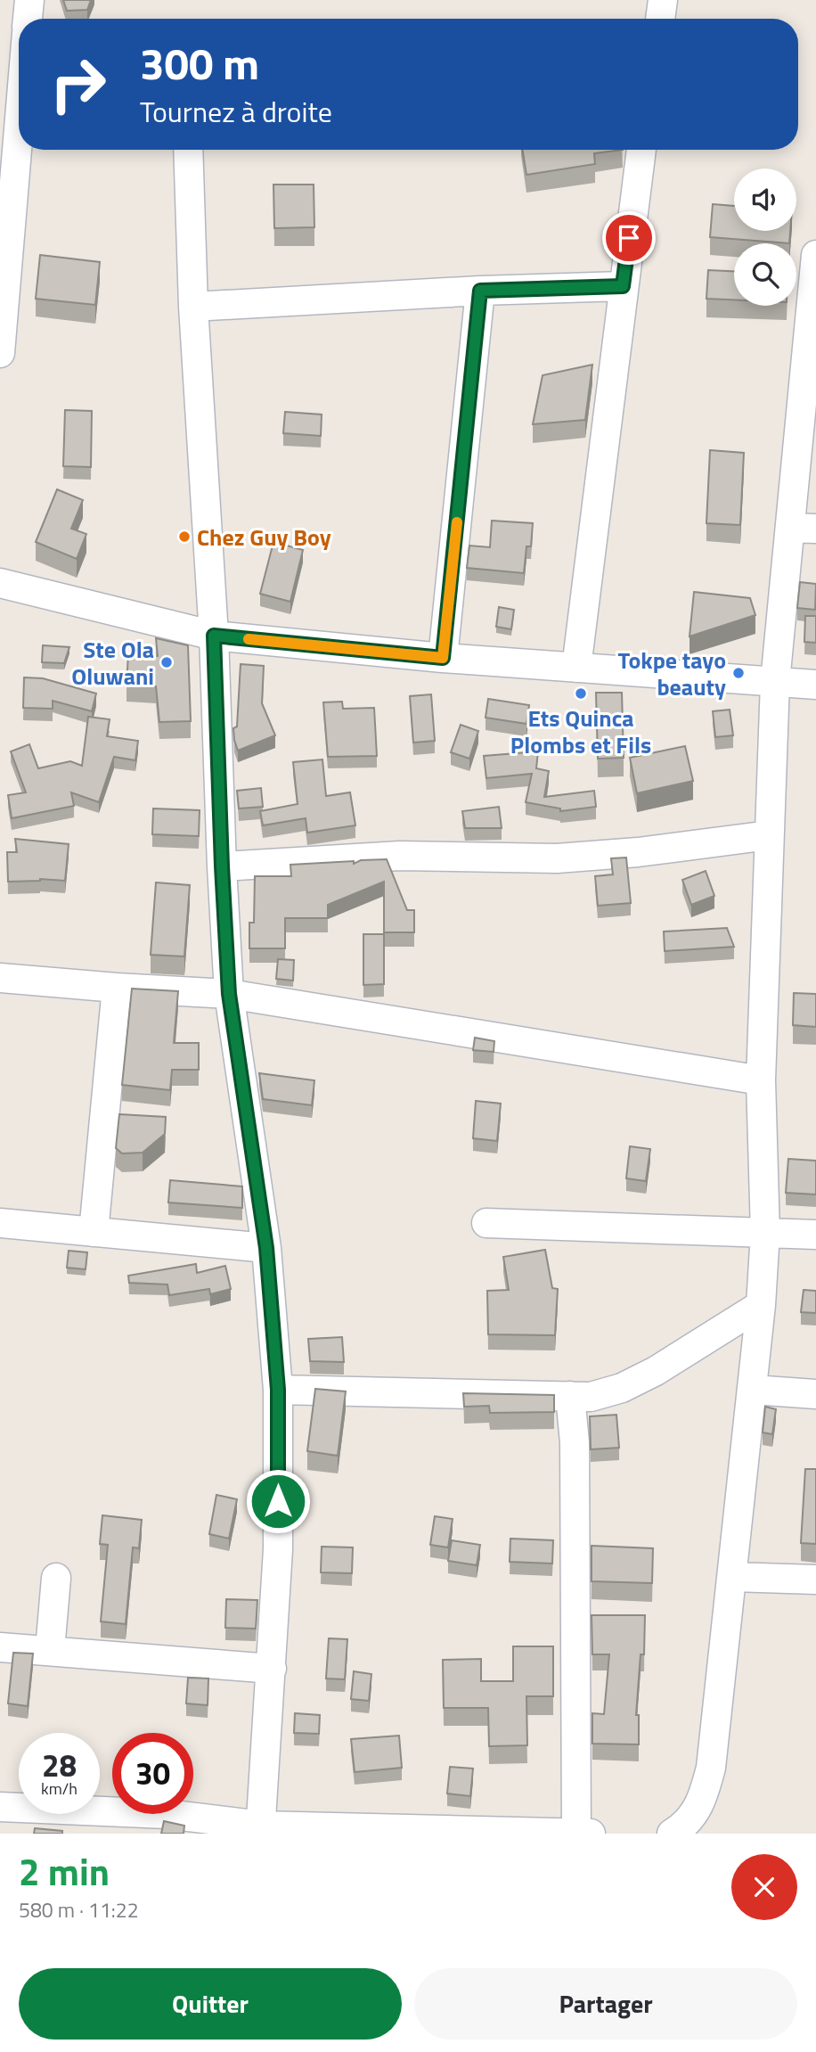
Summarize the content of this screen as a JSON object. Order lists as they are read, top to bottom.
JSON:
{
  "places": [
    "Chez Guy Boy",
    "Ste Ola Oluwani",
    "Tokpe tayo beauty",
    "Ets Quinca Plombs et Fils"
  ],
  "page": {
    "turn": ["300 m", "Tournez à droite"],
    "speed": "28 km/h",
    "limit": "30",
    "heading": ["2 min", "580 m · 11:22"],
    "buttons": ["Quitter", "Partager"]
  }
}
